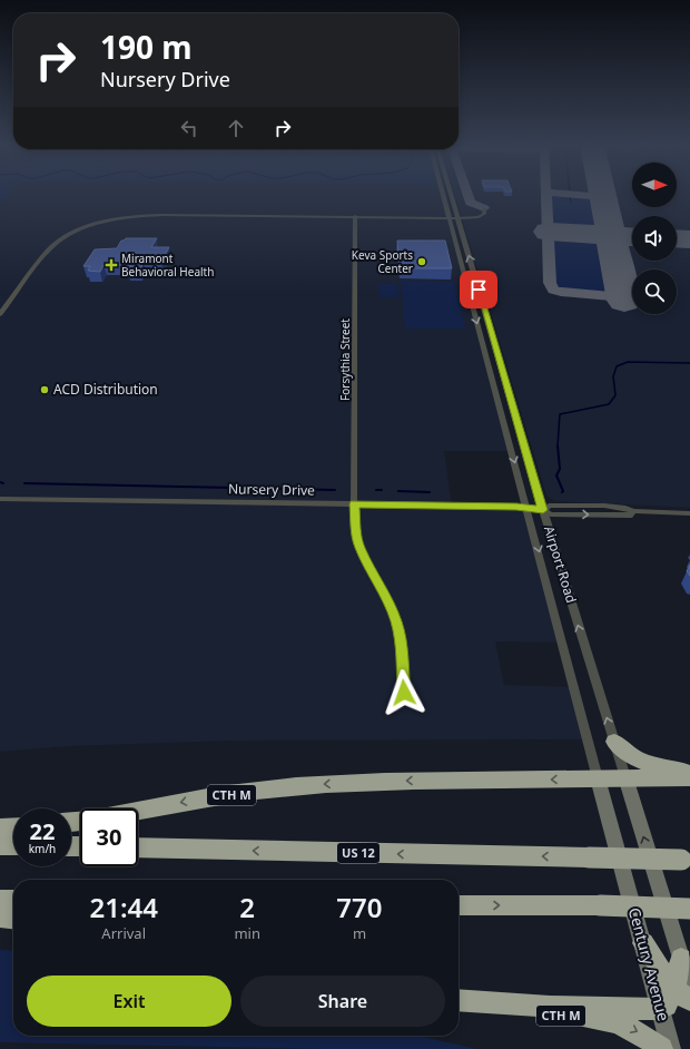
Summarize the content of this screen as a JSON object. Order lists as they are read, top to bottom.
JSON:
{
  "streets": {
    "highway": ["CTH M", "US 12"],
    "main road": ["Airport Road", "Century Avenue"],
    "street": ["Forsythia Street", "Nursery Drive"]
  },
  "crossings": [
    ["Forsythia Street", "Nursery Drive"],
    ["Nursery Drive", "Airport Road"],
    ["Airport Road", "CTH M"],
    ["Airport Road", "Century Avenue"]
  ],
  "places": {
    "other": ["Keva Sports Center", "ACD Distribution"],
    "health": ["Miramont Behavioral Health"]
  },
  "north": "right",
  "page": {
    "turn": ["190 m", "Nursery Drive"],
    "speed": "22 km/h",
    "limit": "30",
    "eta": [
      "21:44",
      "Arrival",
      "2",
      "min",
      "770",
      "m"
    ],
    "buttons": ["Exit", "Share"]
  }
}
